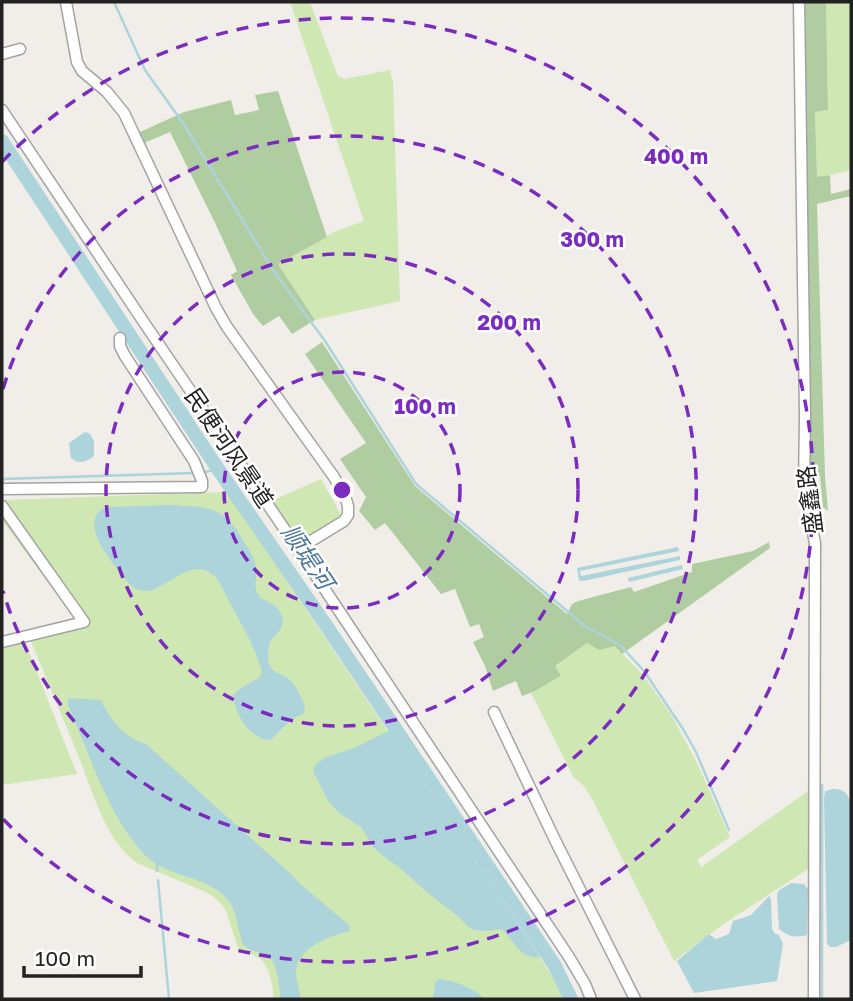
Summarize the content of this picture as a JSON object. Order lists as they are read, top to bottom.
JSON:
{
  "streets": {
    "street": ["民便河风景道", "盛鑫路"]
  },
  "water": ["顺堤河"],
  "scale_bar": "100 m",
  "rings": [
    "400 m",
    "300 m",
    "200 m",
    "100 m"
  ]
}
